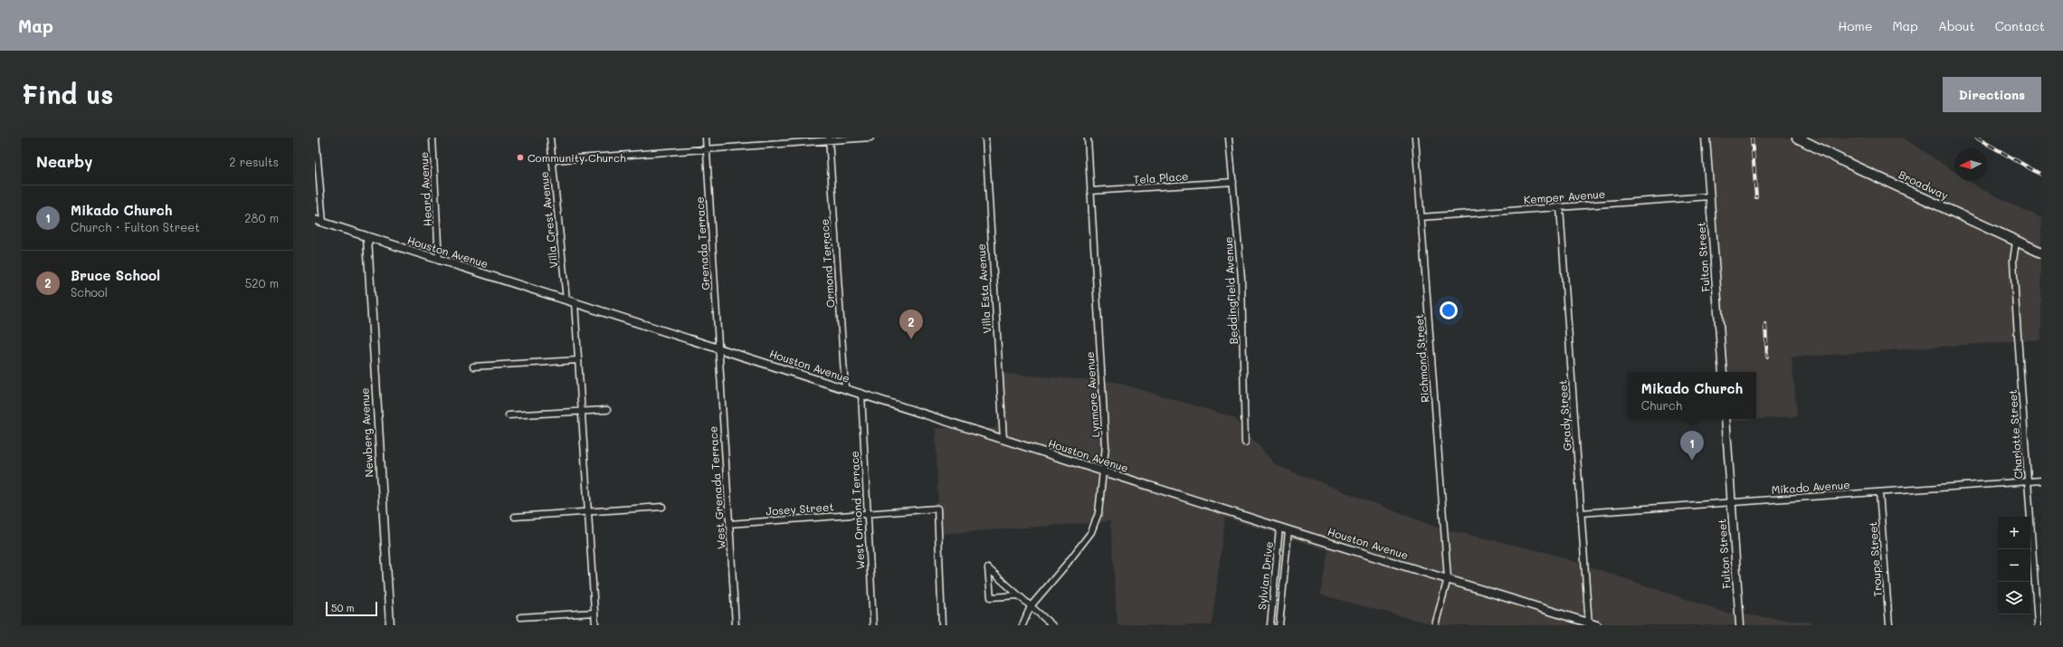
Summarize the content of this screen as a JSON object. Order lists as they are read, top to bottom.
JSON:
{
  "streets": {
    "main road": ["Broadway"],
    "street": [
      "Tela Place",
      "Heard Avenue",
      "Kemper Avenue",
      "Villa Crest Avenue",
      "Grenada Terrace",
      "Houston Avenue",
      "Fulton Street",
      "Ormond Terrace",
      "Villa Esta Avenue",
      "Beddingfield Avenue",
      "Richmond Street",
      "Lynmore Avenue",
      "Grady Street",
      "Newberg Avenue",
      "Charlotte Street",
      "Mikado Avenue",
      "West Grenada Terrace",
      "Josey Street",
      "West Ormond Terrace",
      "Troupe Street",
      "Sylvian Drive"
    ]
  },
  "crossings": [
    ["Tela Place", "Beddingfield Avenue"],
    ["Tela Place", "Lynmore Avenue"],
    ["Broadway", "Charlotte Street"],
    ["Heard Avenue", "Houston Avenue"],
    ["Kemper Avenue", "Fulton Street"],
    ["Kemper Avenue", "Richmond Street"],
    ["Kemper Avenue", "Grady Street"],
    ["Villa Crest Avenue", "Houston Avenue"],
    ["Grenada Terrace", "Houston Avenue"],
    ["Grenada Terrace", "West Grenada Terrace"],
    ["Houston Avenue", "Ormond Terrace"],
    ["Houston Avenue", "Villa Esta Avenue"],
    ["Houston Avenue", "Richmond Street"],
    ["Houston Avenue", "Lynmore Avenue"],
    ["Houston Avenue", "Grady Street"],
    ["Houston Avenue", "Newberg Avenue"],
    ["Houston Avenue", "West Grenada Terrace"],
    ["Houston Avenue", "West Ormond Terrace"],
    ["Houston Avenue", "Sylvian Drive"],
    ["Fulton Street", "Mikado Avenue"],
    ["Grady Street", "Mikado Avenue"],
    ["Charlotte Street", "Mikado Avenue"],
    ["Mikado Avenue", "Troupe Street"],
    ["West Grenada Terrace", "Josey Street"],
    ["Josey Street", "West Ormond Terrace"]
  ],
  "places": ["Community Church"],
  "scale_bar": "50 m",
  "north": "left",
  "page": {
    "header": "Map",
    "nav": [
      "Home",
      "Map",
      "About",
      "Contact"
    ],
    "buttons": "Directions",
    "title": "Find us",
    "heading": ["Nearby", "2 results"],
    "list": [
      {
        "mark": "1",
        "name": "Mikado Church",
        "note": "Church · Fulton Street",
        "value": "280 m"
      },
      {
        "mark": "2",
        "name": "Bruce School",
        "note": "School",
        "value": "520 m"
      }
    ],
    "pins": ["2", "1"],
    "popup": ["Mikado Church", "Church"],
    "map_buttons": ["+", "−"],
    "scale": "50 m"
  }
}
